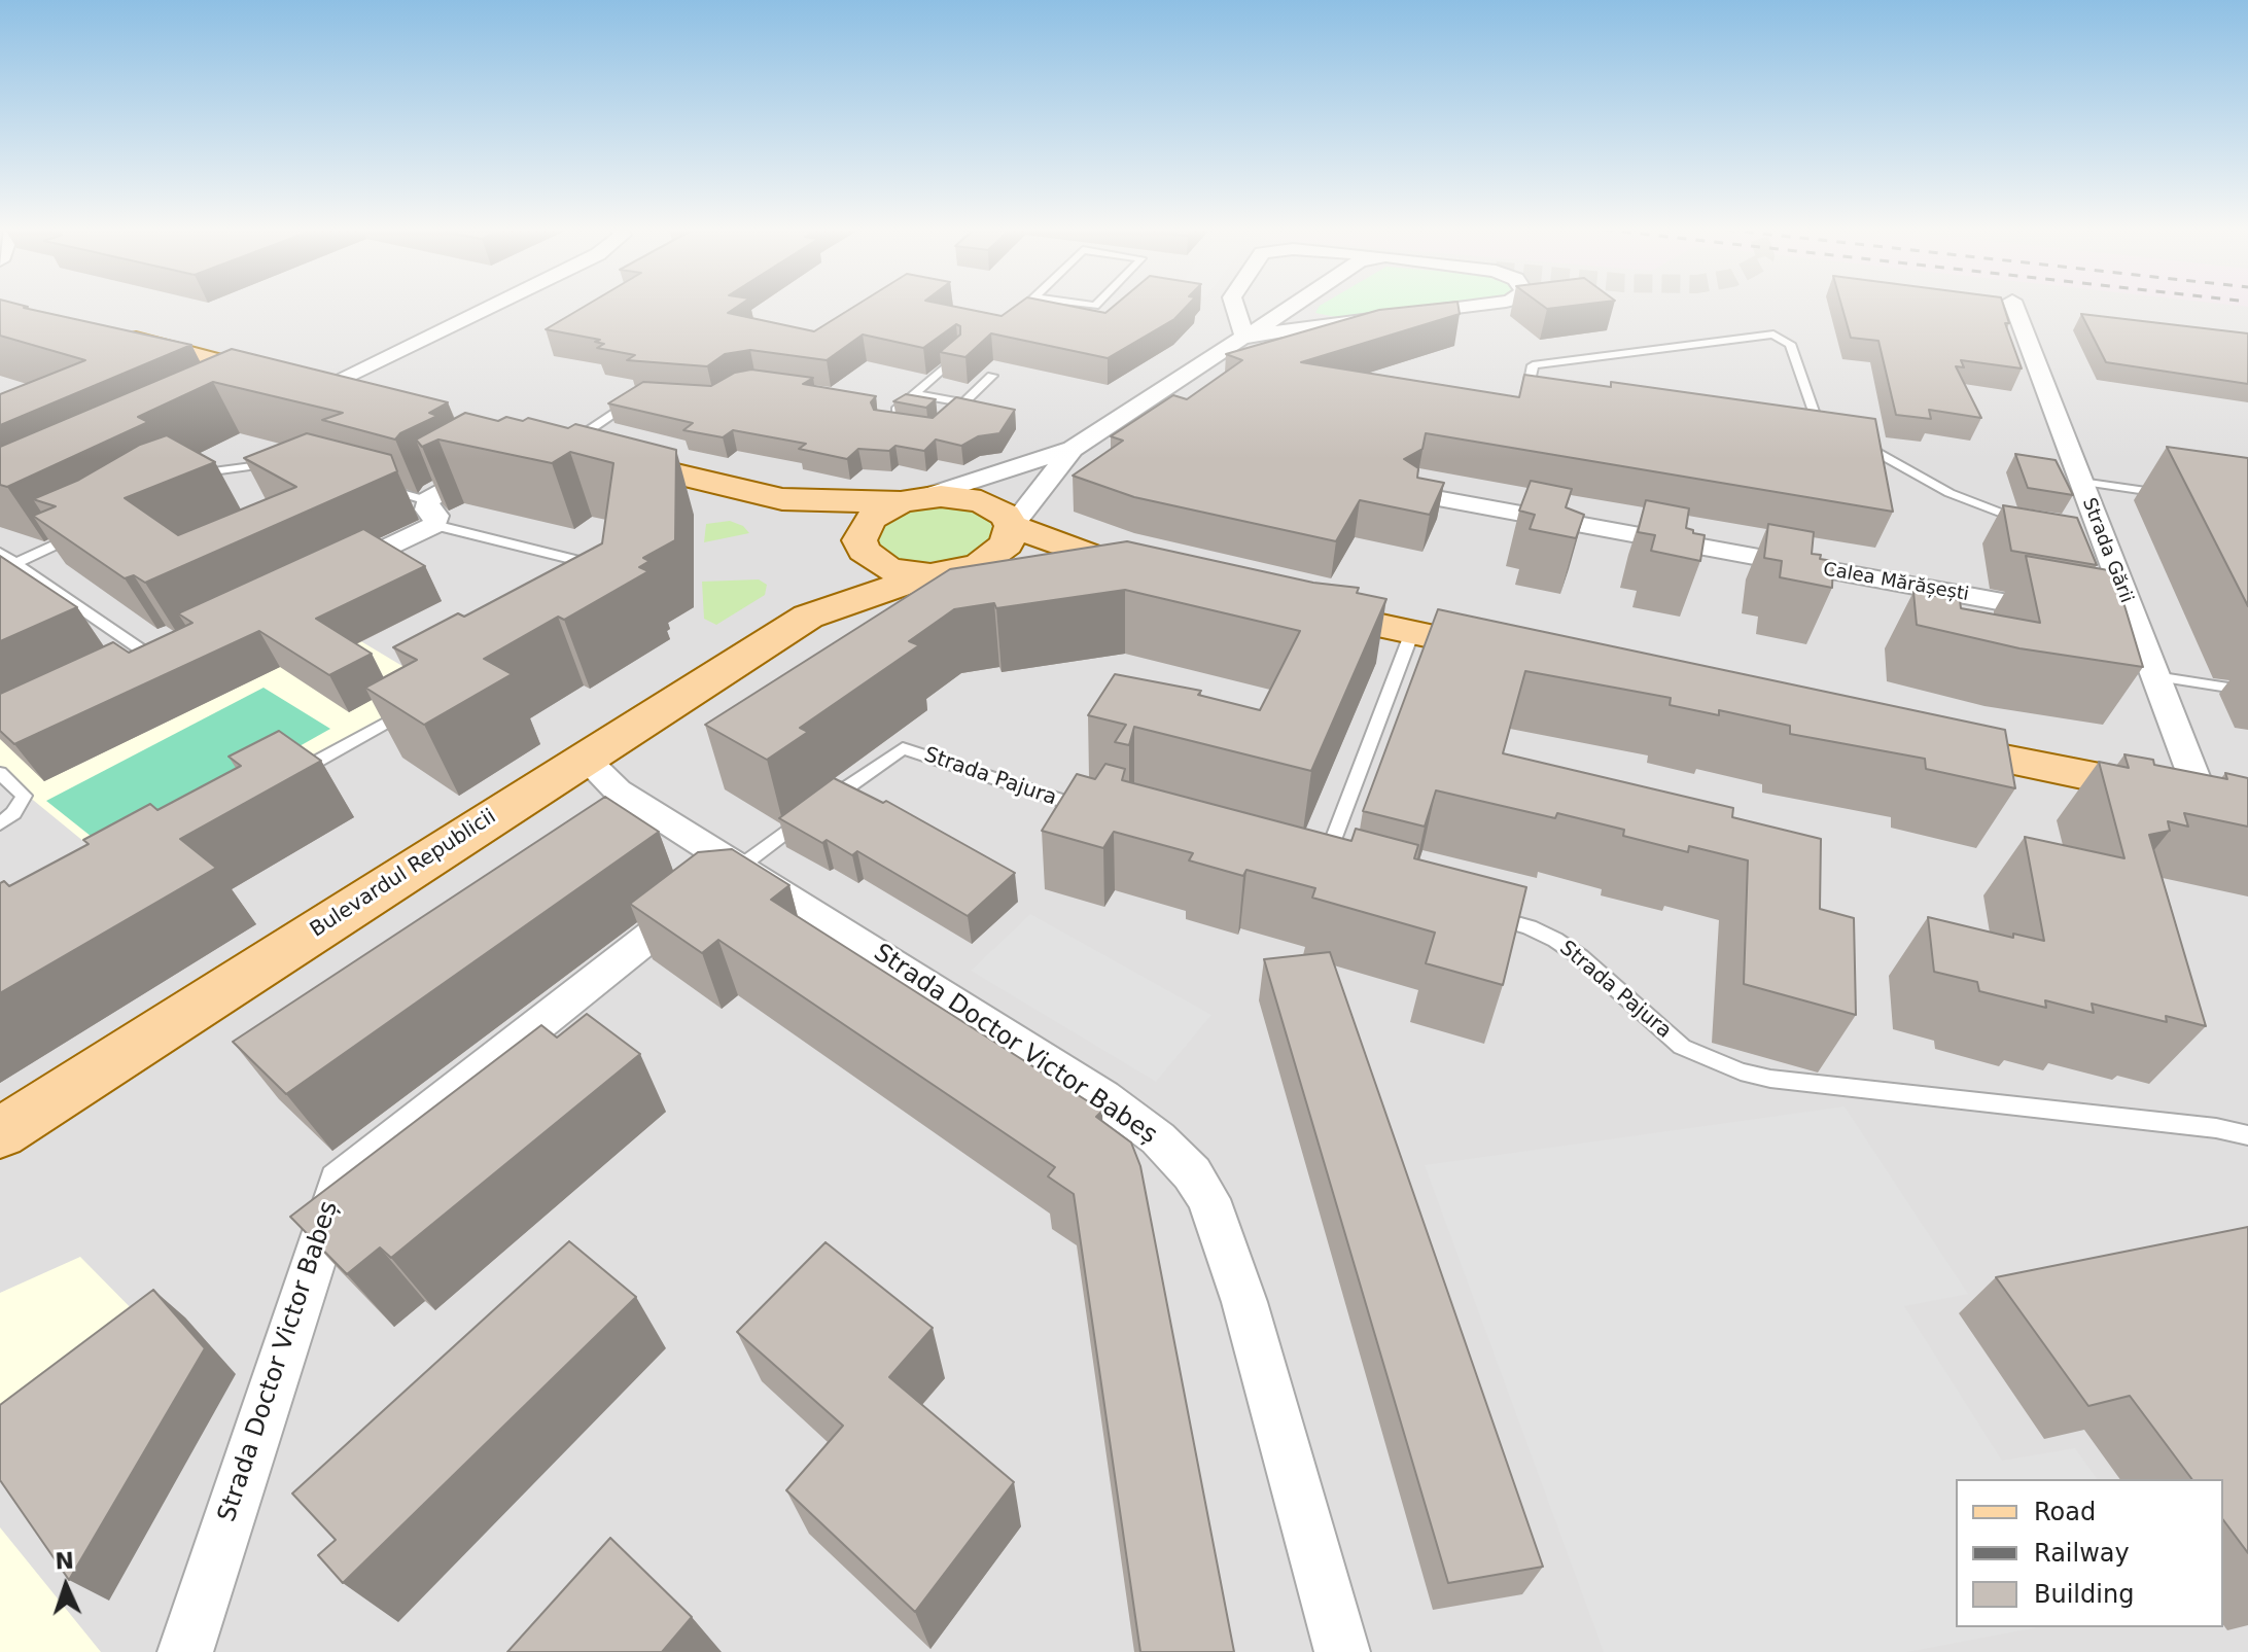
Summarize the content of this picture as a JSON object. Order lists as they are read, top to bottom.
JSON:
{
  "streets": {
    "main road": ["Bulevardul Republicii"],
    "street": ["Strada Gării", "Calea Mărășești", "Strada Doctor Victor Babeș"],
    "lane": ["Strada Pajura"]
  },
  "crossings": [
    ["Strada Pajura", "Strada Doctor Victor Babeș"],
    ["Bulevardul Republicii", "Strada Doctor Victor Babeș"]
  ],
  "legend": ["Road", "Railway", "Building"],
  "north": "top"
}
